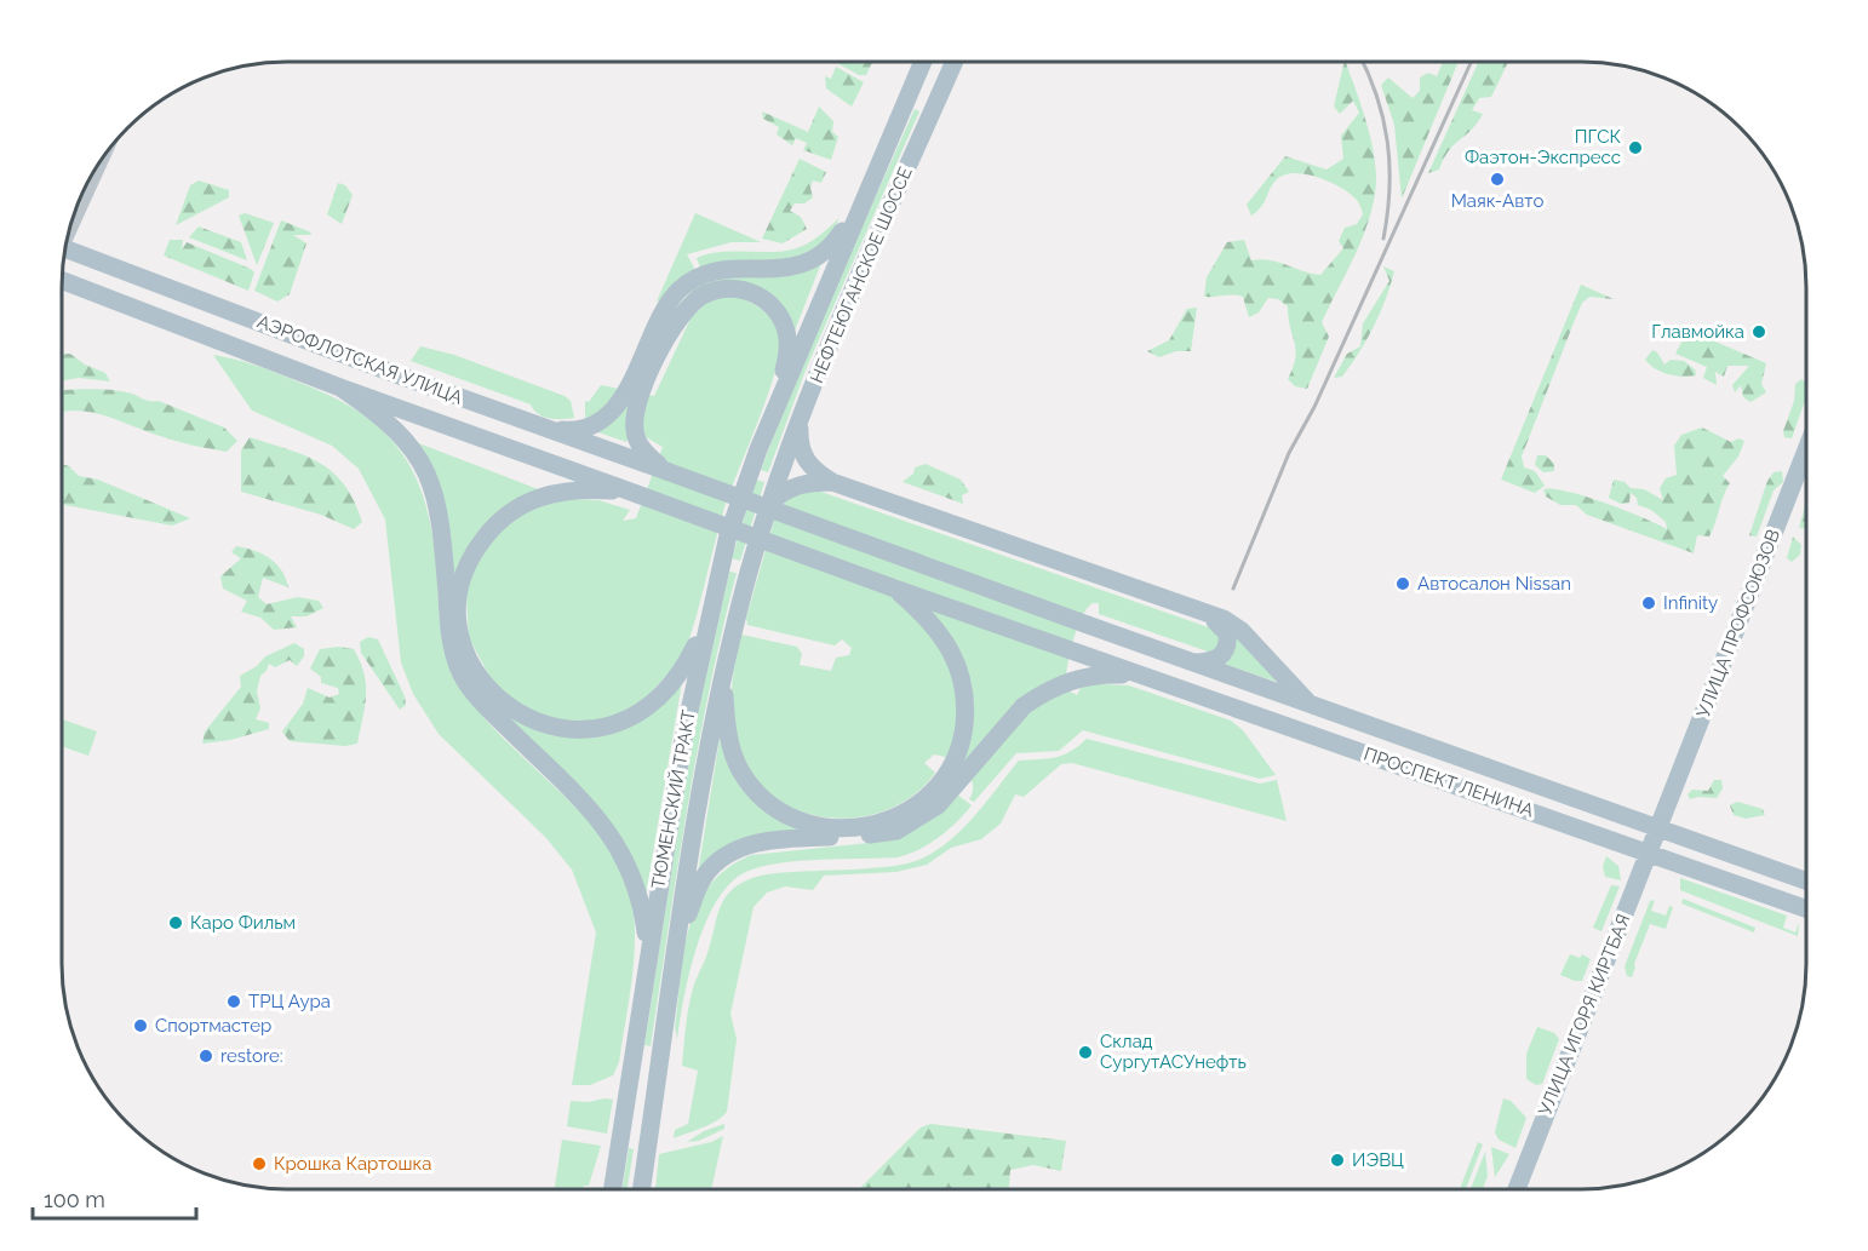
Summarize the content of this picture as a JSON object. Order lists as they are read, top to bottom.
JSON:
{
  "streets": {
    "main road": [
      "НЕФТЕЮГАНСКОЕ ШОССЕ",
      "АЭРОФЛОТСКАЯ УЛИЦА",
      "УЛИЦА ПРОФСОЮЗОВ",
      "ПРОСПЕКТ ЛЕНИНА",
      "ТЮМЕНСКИЙ ТРАКТ",
      "УЛИЦА ИГОРЯ КИРТБАЯ"
    ]
  },
  "crossings": [
    ["НЕФТЕЮГАНСКОЕ ШОССЕ", "ТЮМЕНСКИЙ ТРАКТ"],
    ["АЭРОФЛОТСКАЯ УЛИЦА", "ПРОСПЕКТ ЛЕНИНА"],
    ["УЛИЦА ПРОФСОЮЗОВ", "ПРОСПЕКТ ЛЕНИНА"],
    ["УЛИЦА ПРОФСОЮЗОВ", "УЛИЦА ИГОРЯ КИРТБАЯ"],
    ["ПРОСПЕКТ ЛЕНИНА", "УЛИЦА ИГОРЯ КИРТБАЯ"]
  ],
  "places": [
    "ПГСК Фаэтон-Экспресс",
    "Маяк-Авто",
    "Главмойка",
    "Автосалон Nissan",
    "Infinity",
    "Каро Фильм",
    "ТРЦ Аура",
    "Спортмастер",
    "Склад СургутАСУнефть",
    "restore:",
    "ИЭВЦ",
    "Крошка Картошка"
  ],
  "scale_bar": "100 m"
}
